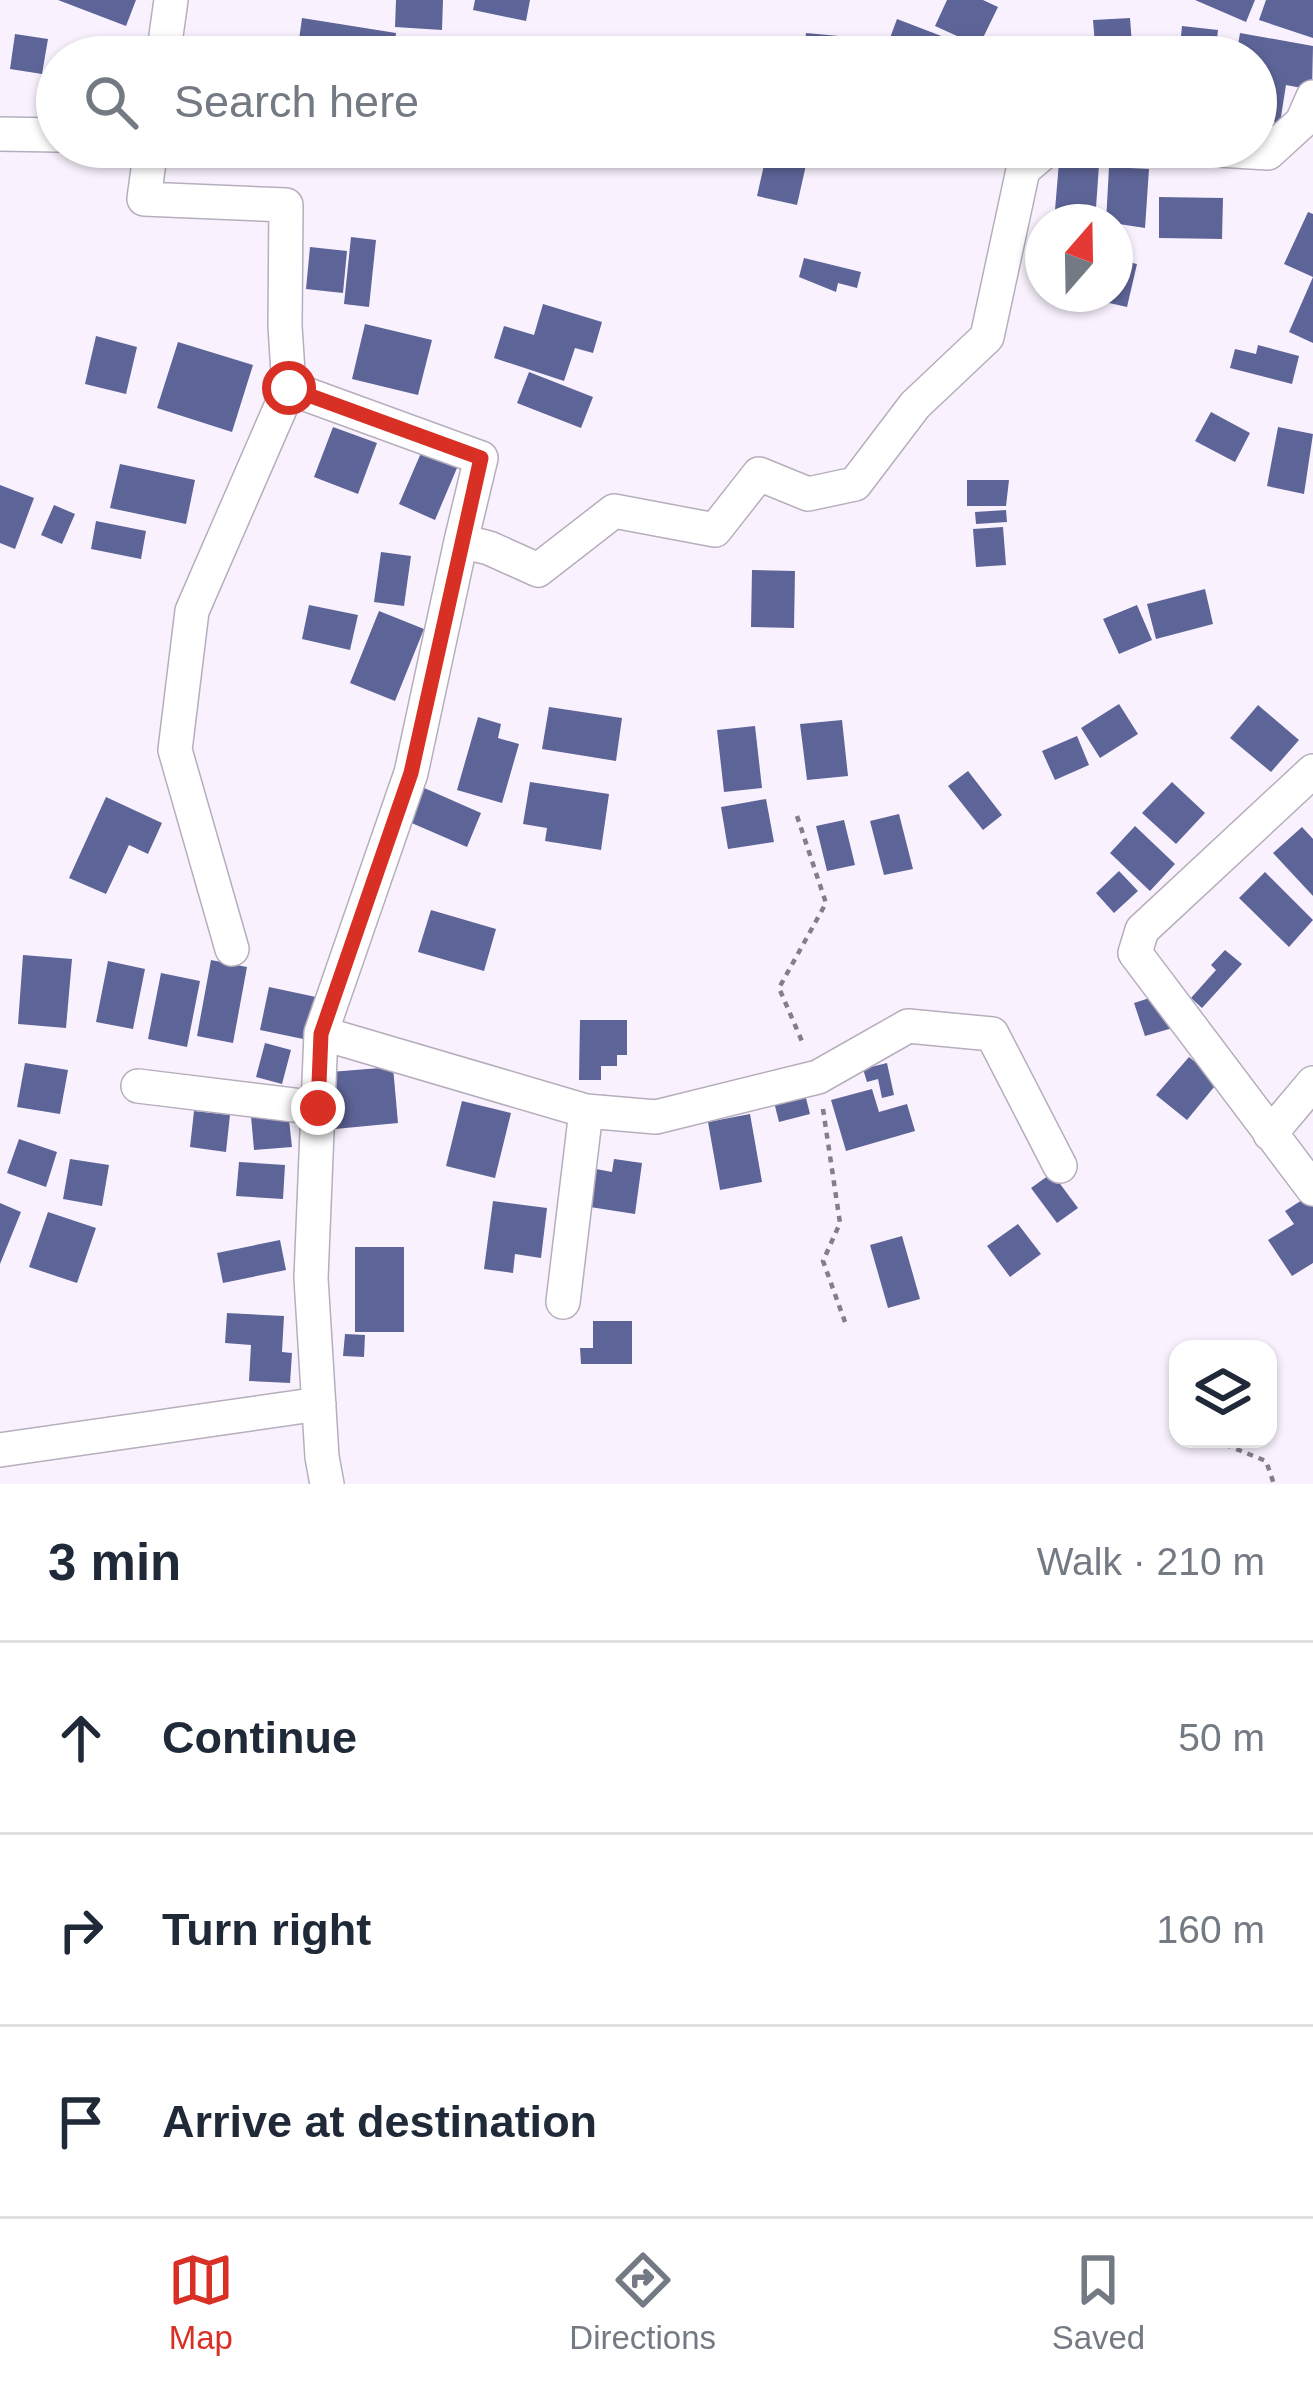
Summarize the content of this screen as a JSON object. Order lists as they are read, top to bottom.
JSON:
{
  "north": "top",
  "page": {
    "search": "Search here",
    "heading": ["3 min", "Walk · 210 m"],
    "list": [
      ["Continue", "50 m"],
      ["Turn right", "160 m"],
      "Arrive at destination"
    ],
    "nav": ["Map", "Directions", "Saved"]
  }
}
